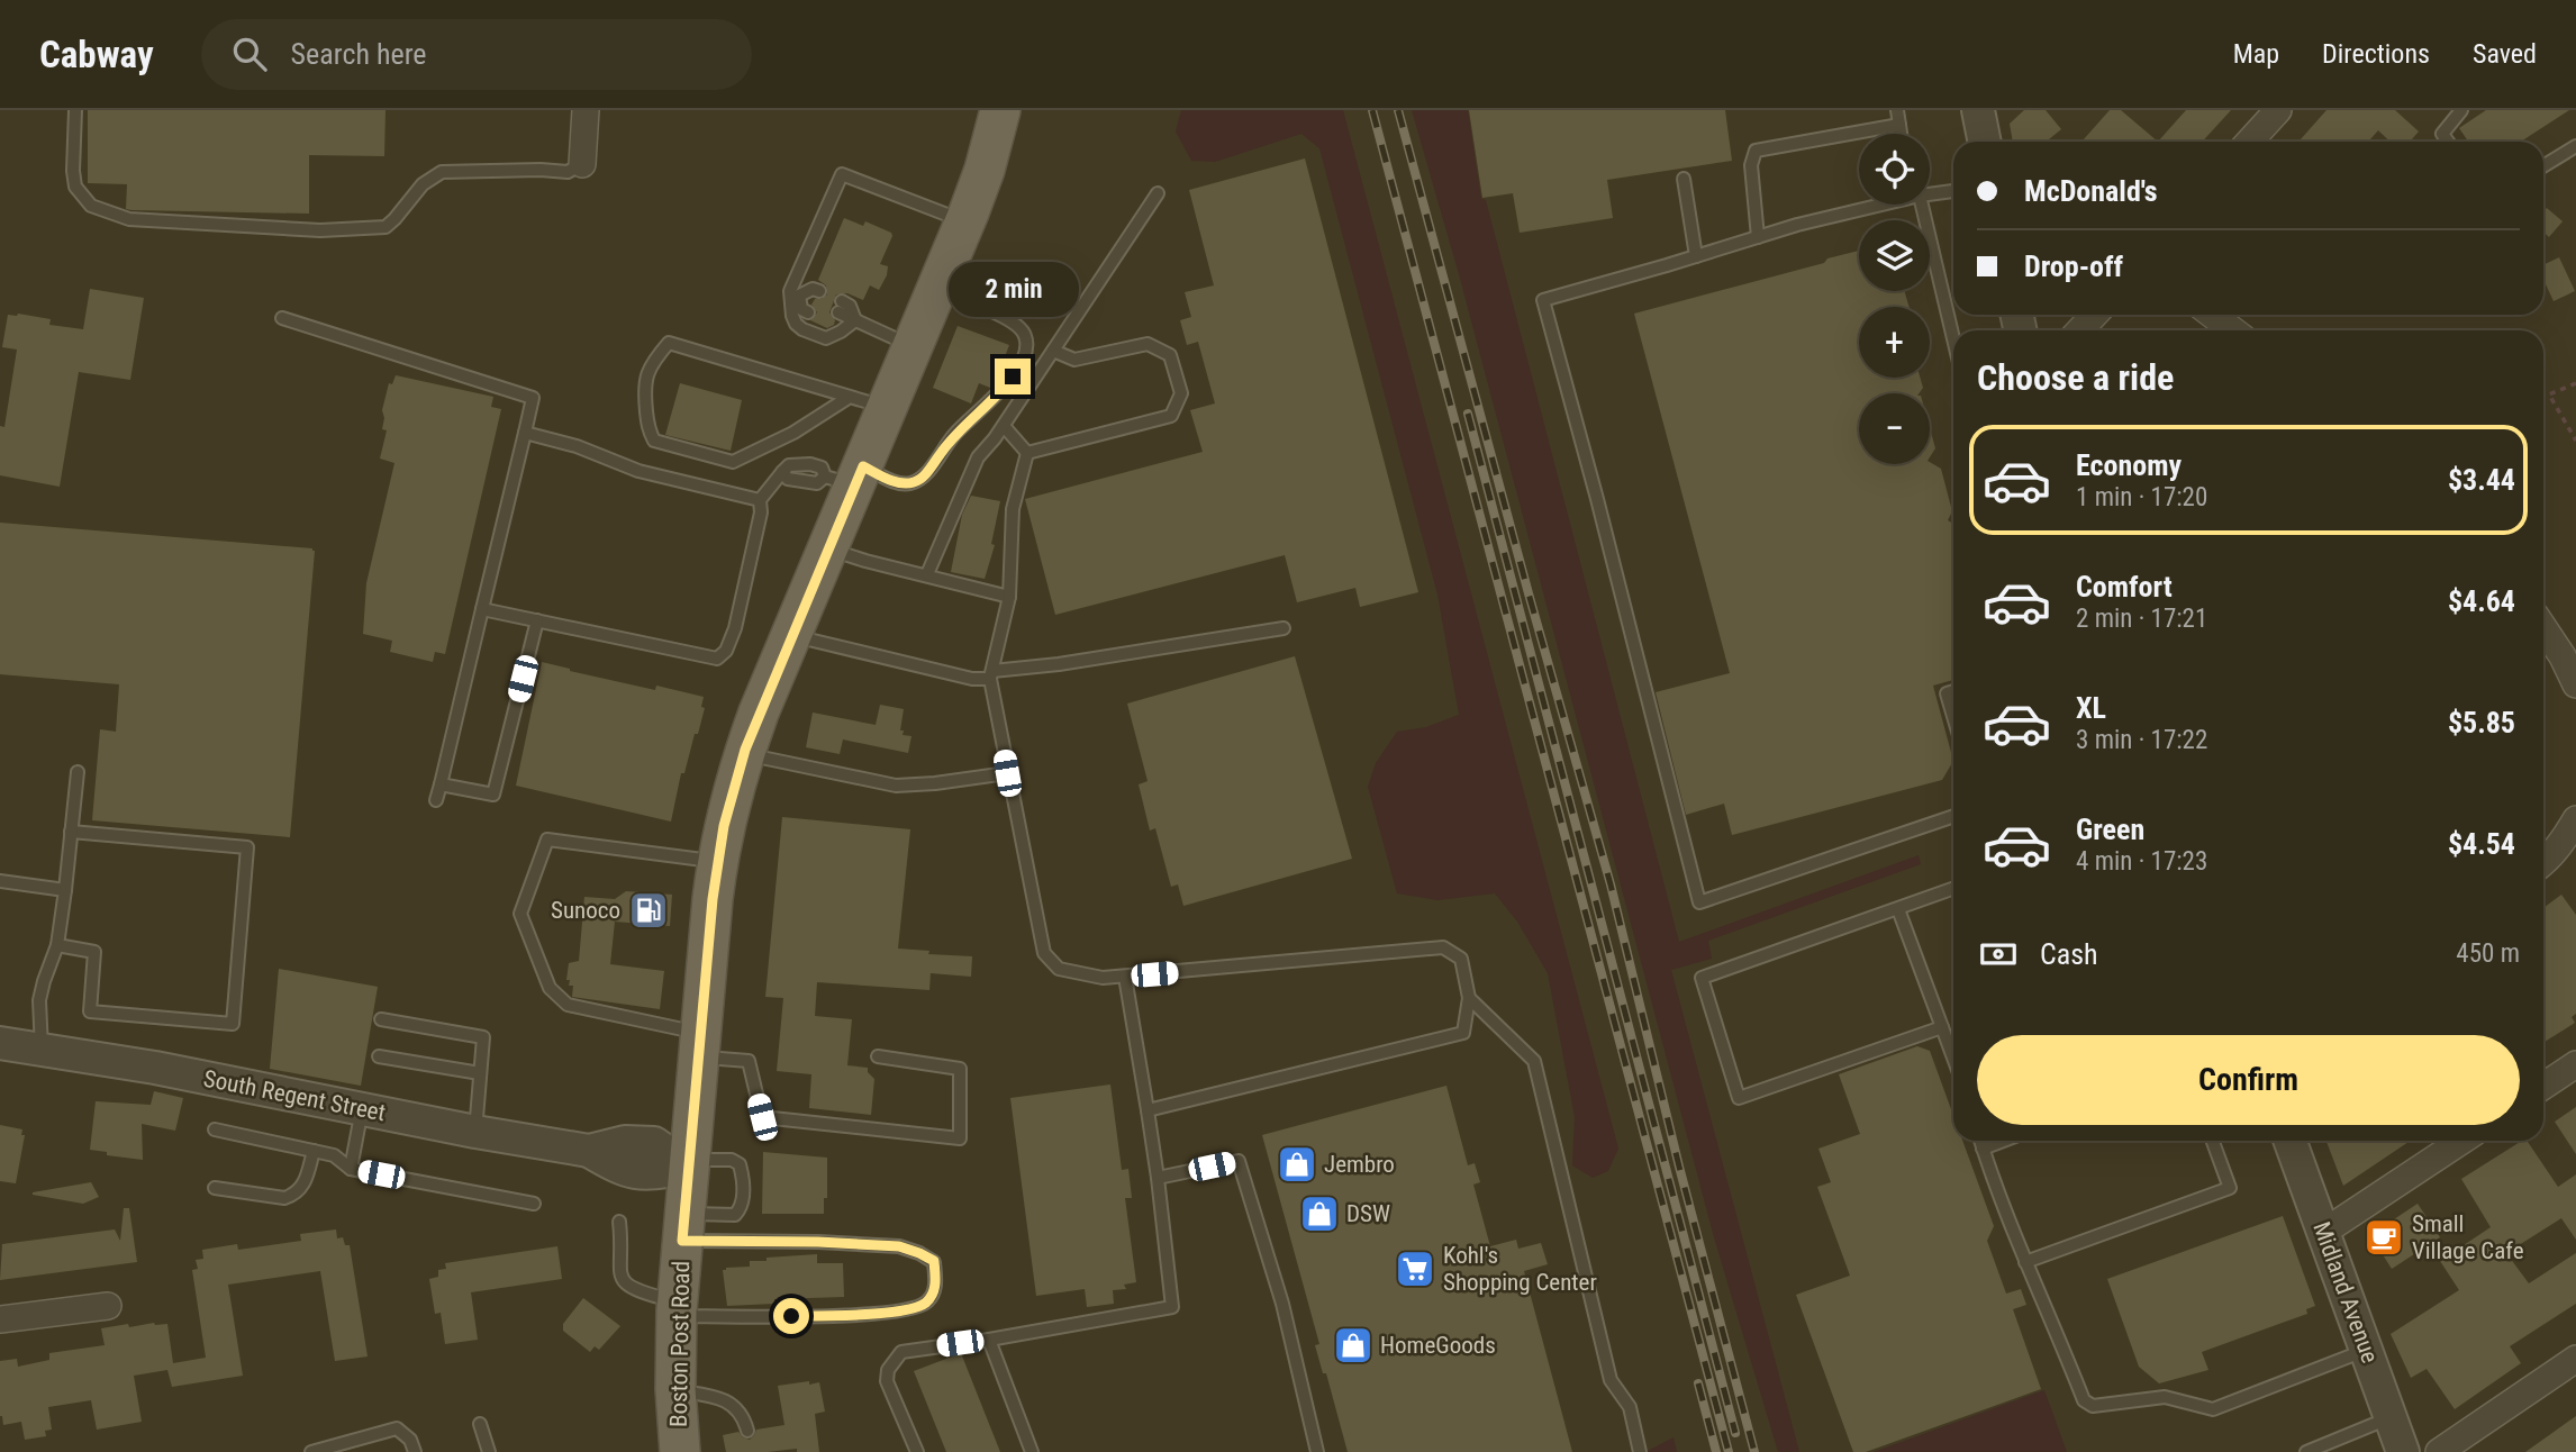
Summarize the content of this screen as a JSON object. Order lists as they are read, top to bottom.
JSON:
{
  "streets": {
    "main road": ["Boston Post Road"],
    "street": ["South Regent Street", "Midland Avenue"]
  },
  "crossings": [
    ["South Regent Street", "Boston Post Road"]
  ],
  "places": {
    "fuel station": ["Sunoco"],
    "shop": ["Jembro", "DSW", "HomeGoods"],
    "cafe": ["Small Village Cafe"],
    "supermarket": ["Kohl's Shopping Center"]
  },
  "page": {
    "header": "Cabway",
    "search": "Search here",
    "nav": ["Map", "Directions", "Saved"],
    "map_buttons": ["+", "−"],
    "banner": ["McDonald's", "Drop-off"],
    "bubble": "2 min",
    "heading": "Choose a ride",
    "list": [
      {
        "name": "Economy",
        "note": "1 min · 17:20",
        "value": "$3.44"
      },
      {
        "name": "Comfort",
        "note": "2 min · 17:21",
        "value": "$4.64"
      },
      {
        "name": "XL",
        "note": "3 min · 17:22",
        "value": "$5.85"
      },
      {
        "name": "Green",
        "note": "4 min · 17:23",
        "value": "$4.54"
      }
    ],
    "pay": ["Cash", "450 m"],
    "buttons": "Confirm"
  }
}
